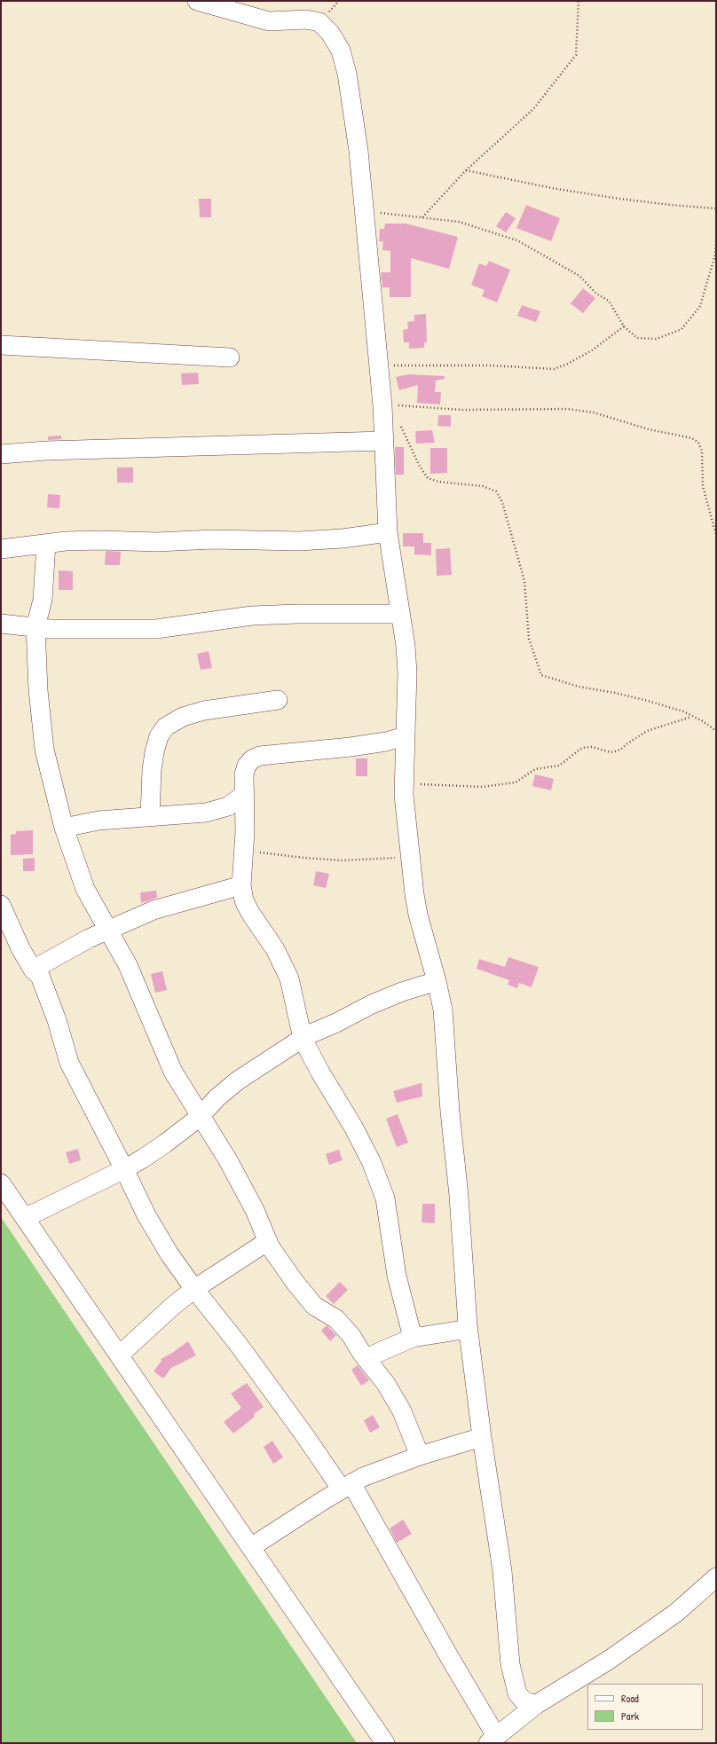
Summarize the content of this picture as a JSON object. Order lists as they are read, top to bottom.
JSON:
{
  "legend": ["Road", "Park"]
}
